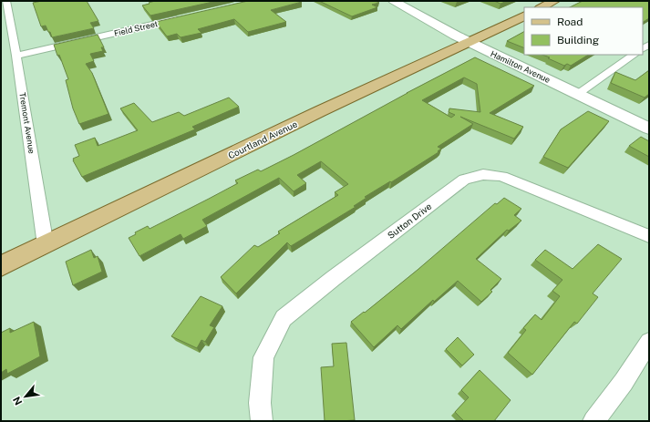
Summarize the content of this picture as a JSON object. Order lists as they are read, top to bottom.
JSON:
{
  "streets": {
    "main road": ["Courtland Avenue"],
    "street": [
      "Field Street",
      "Hamilton Avenue",
      "Tremont Avenue",
      "Sutton Drive"
    ]
  },
  "crossings": [
    ["Field Street", "Tremont Avenue"],
    ["Hamilton Avenue", "Courtland Avenue"],
    ["Tremont Avenue", "Courtland Avenue"]
  ],
  "legend": ["Road", "Building"],
  "north": "bottom left"
}
